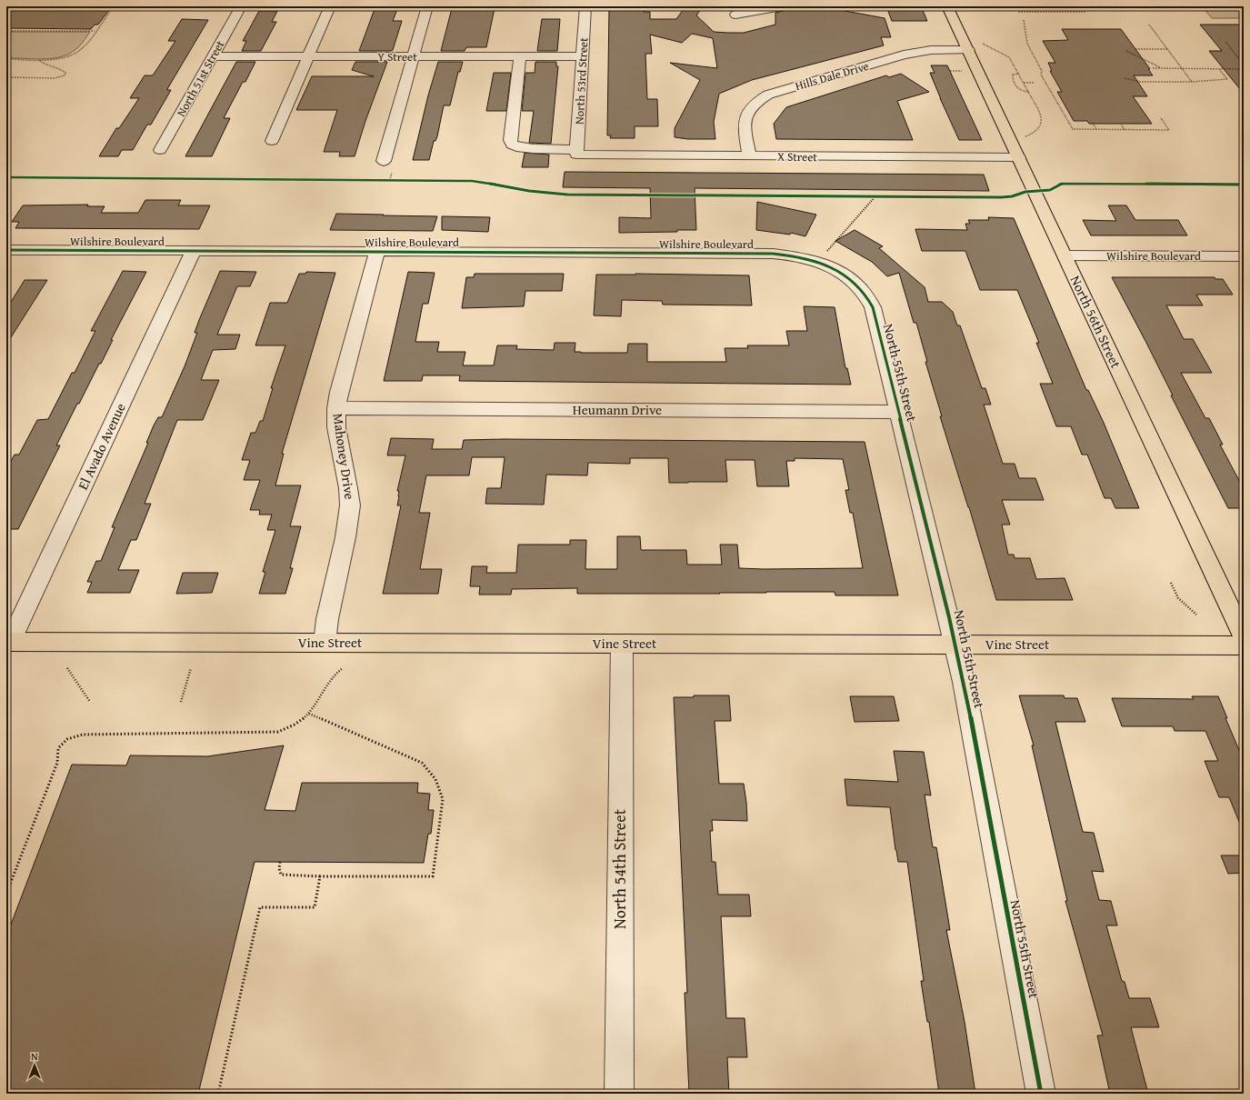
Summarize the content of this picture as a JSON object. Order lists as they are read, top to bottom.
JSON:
{
  "streets": {
    "main road": ["North 56th Street", "Vine Street"],
    "street": [
      "Y Street",
      "Hills Dale Drive",
      "North 51st Street",
      "North 53rd Street",
      "X Street",
      "Wilshire Boulevard",
      "North 55th Street",
      "Heumann Drive",
      "El Avado Avenue",
      "Mahoney Drive",
      "North 54th Street"
    ]
  },
  "crossings": [
    ["Y Street", "North 51st Street"],
    ["Y Street", "North 53rd Street"],
    ["Y Street", "X Street"],
    ["Hills Dale Drive", "X Street"],
    ["Hills Dale Drive", "North 56th Street"],
    ["North 53rd Street", "X Street"],
    ["X Street", "North 56th Street"],
    ["Wilshire Boulevard", "North 56th Street"],
    ["Wilshire Boulevard", "North 55th Street"],
    ["Wilshire Boulevard", "El Avado Avenue"],
    ["Wilshire Boulevard", "Mahoney Drive"],
    ["North 55th Street", "Heumann Drive"],
    ["North 55th Street", "Vine Street"],
    ["Heumann Drive", "Mahoney Drive"],
    ["El Avado Avenue", "Vine Street"],
    ["Mahoney Drive", "Vine Street"],
    ["Vine Street", "North 54th Street"]
  ],
  "north": "top"
}
